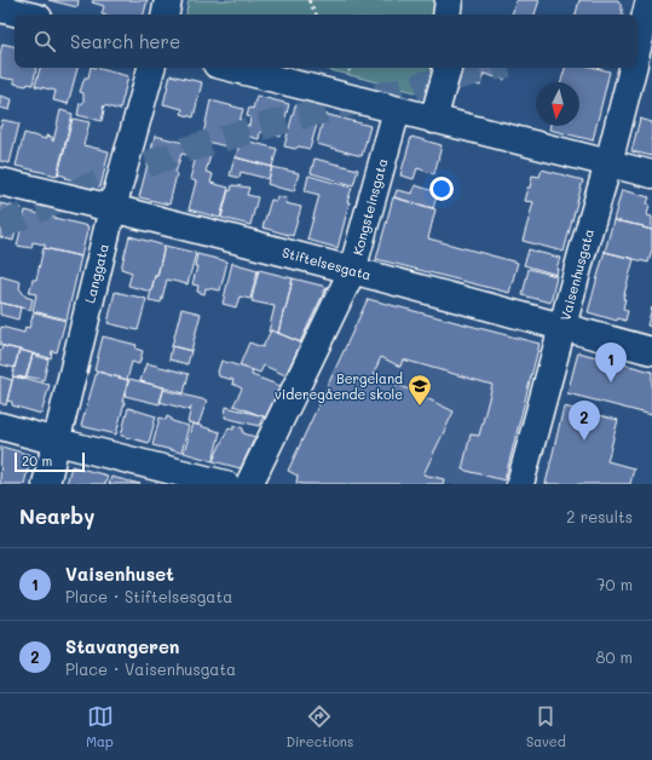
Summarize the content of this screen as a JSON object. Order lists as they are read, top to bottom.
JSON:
{
  "streets": {
    "street": [
      "Kongsteinsgata",
      "Stiftelsesgata",
      "Langgata",
      "Vaisenhusgata"
    ]
  },
  "crossings": [
    ["Kongsteinsgata", "Stiftelsesgata"],
    ["Stiftelsesgata", "Langgata"],
    ["Stiftelsesgata", "Vaisenhusgata"]
  ],
  "places": {
    "school or university": ["Bergeland videregående skole"]
  },
  "scale_bar": "20 m",
  "north": "bottom",
  "page": {
    "search": "Search here",
    "pins": ["1", "2"],
    "scale": "20 m",
    "heading": ["Nearby", "2 results"],
    "list": [
      {
        "mark": "1",
        "name": "Vaisenhuset",
        "note": "Place · Stiftelsesgata",
        "value": "70 m"
      },
      {
        "mark": "2",
        "name": "Stavangeren",
        "note": "Place · Vaisenhusgata",
        "value": "80 m"
      }
    ],
    "nav": ["Map", "Directions", "Saved"]
  }
}
